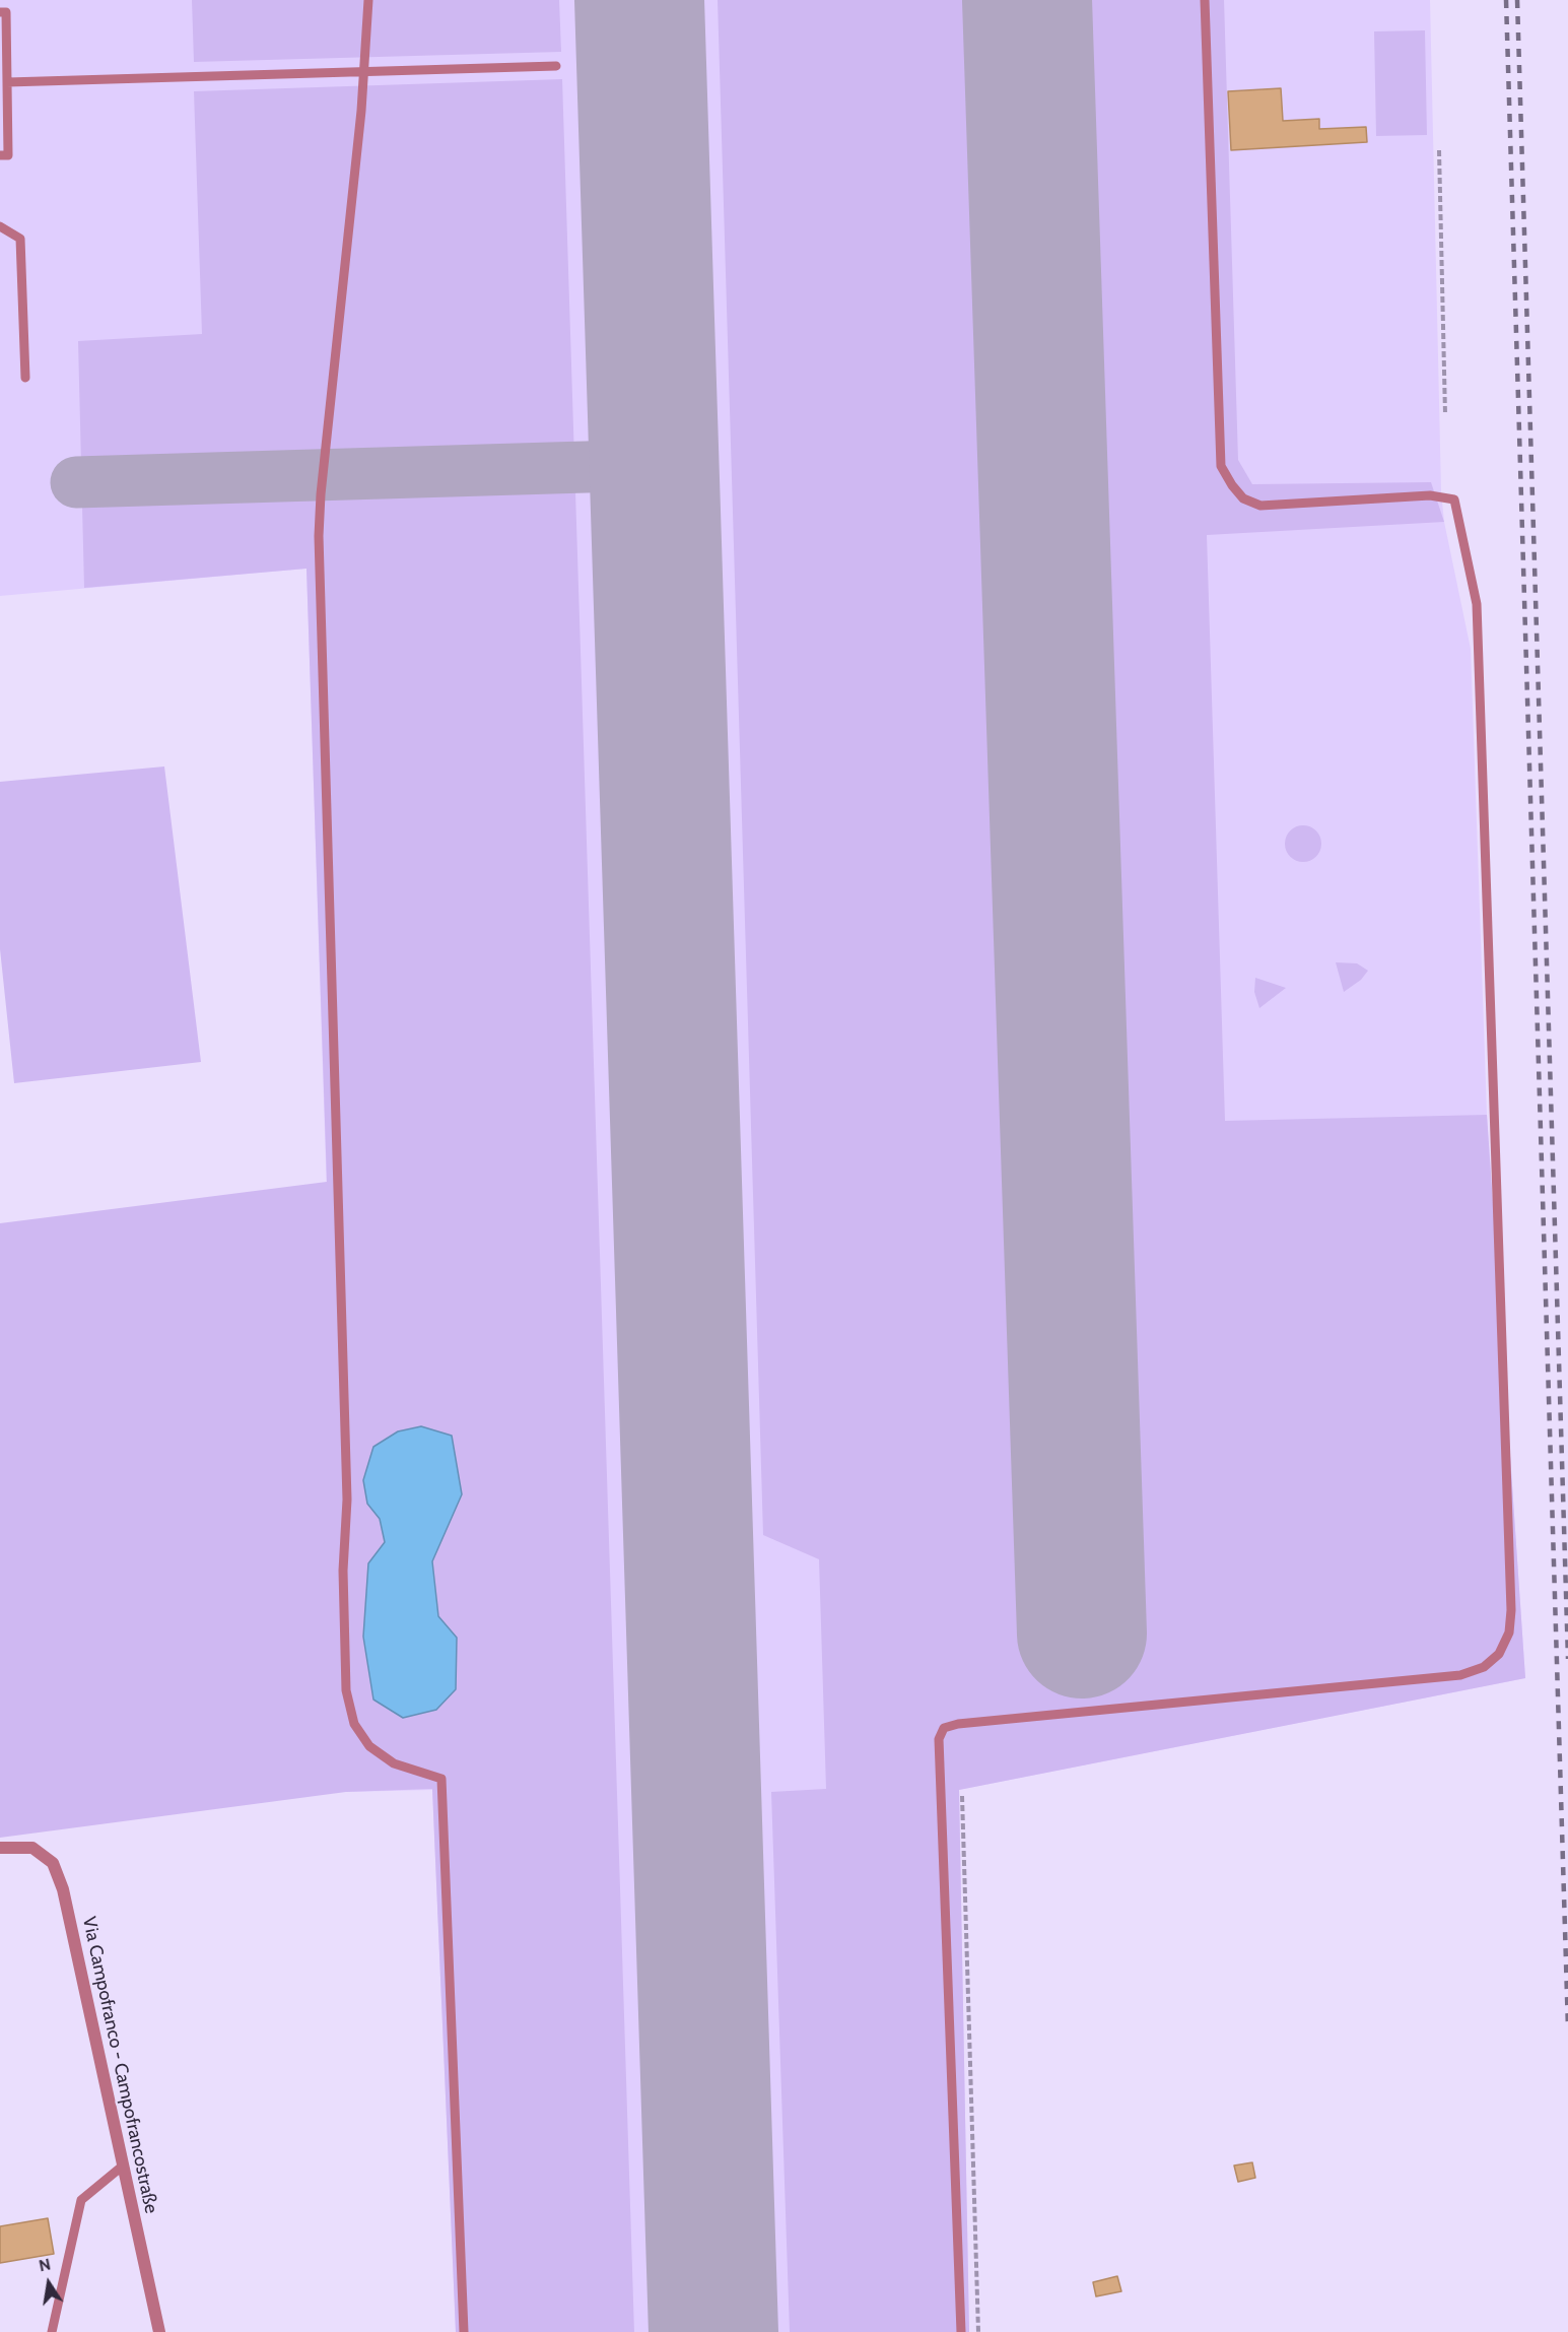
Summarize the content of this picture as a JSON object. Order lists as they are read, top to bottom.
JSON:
{
  "streets": {
    "street": ["Via Campofranco - Campofrancostraße"]
  },
  "north": "top"
}
